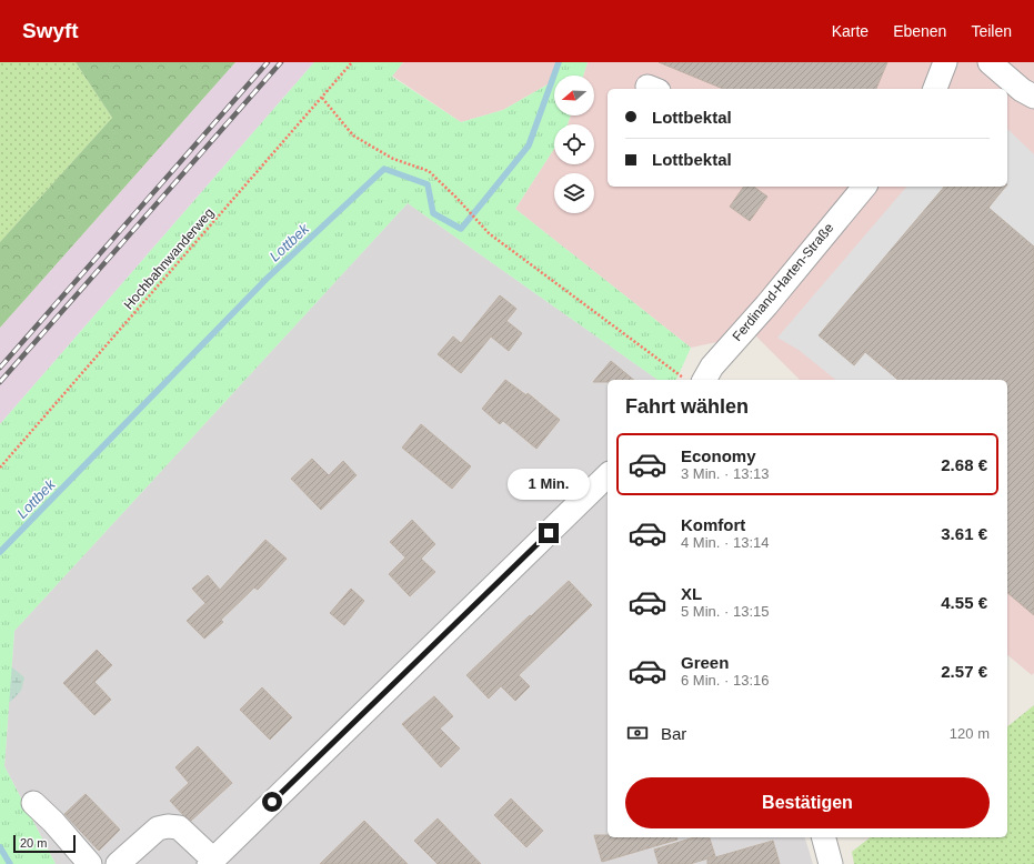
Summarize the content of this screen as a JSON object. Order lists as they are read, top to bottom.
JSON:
{
  "streets": {
    "street": ["Ferdinand-Harten-Straße"],
    "path": ["Hochbahnwanderweg"]
  },
  "water": ["Lottbek"],
  "scale_bar": "20 m",
  "north": "left",
  "page": {
    "header": "Swyft",
    "nav": ["Karte", "Ebenen", "Teilen"],
    "banner": ["Lottbektal", "Lottbektal"],
    "heading": "Fahrt wählen",
    "list": [
      {
        "name": "Economy",
        "note": "3 Min. · 13:13",
        "value": "2.68 €"
      },
      {
        "name": "Komfort",
        "note": "4 Min. · 13:14",
        "value": "3.61 €"
      },
      {
        "name": "XL",
        "note": "5 Min. · 13:15",
        "value": "4.55 €"
      },
      {
        "name": "Green",
        "note": "6 Min. · 13:16",
        "value": "2.57 €"
      }
    ],
    "bubble": "1 Min.",
    "pay": ["Bar", "120 m"],
    "buttons": "Bestätigen",
    "scale": "20 m"
  }
}
